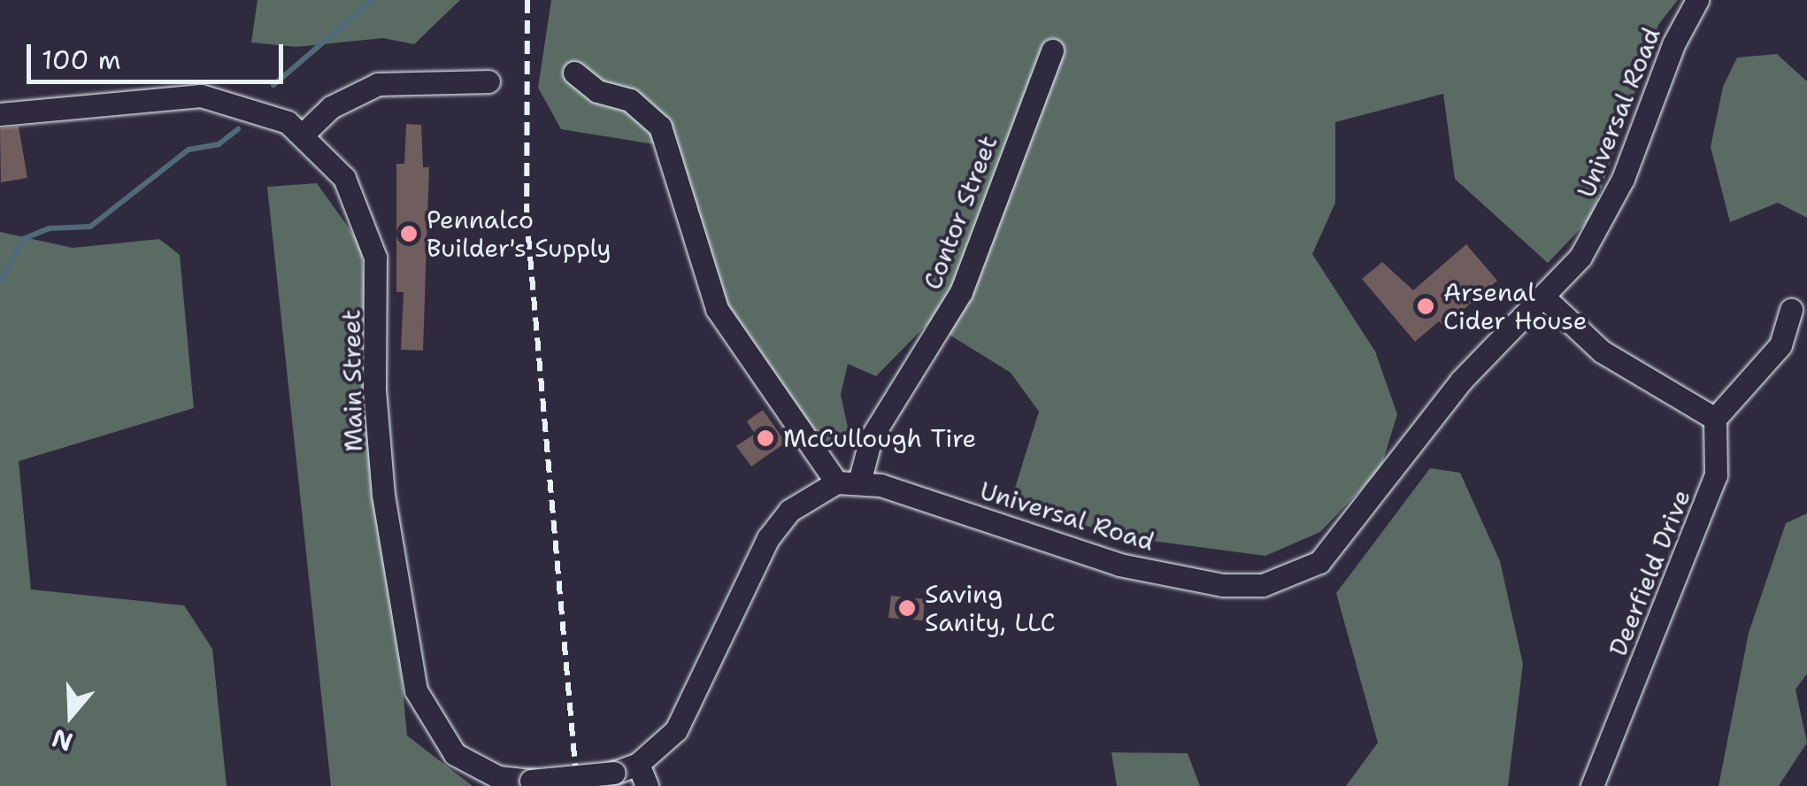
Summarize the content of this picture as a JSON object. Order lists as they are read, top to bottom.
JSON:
{
  "streets": {
    "street": [
      "Universal Road",
      "Contor Street",
      "Main Street",
      "Deerfield Drive"
    ]
  },
  "crossings": [
    ["Universal Road", "Contor Street"]
  ],
  "places": [
    "Pennalco Builder's Supply",
    "Arsenal Cider House",
    "McCullough Tire",
    "Saving Sanity, LLC"
  ],
  "scale_bar": "100 m",
  "north": "bottom"
}
